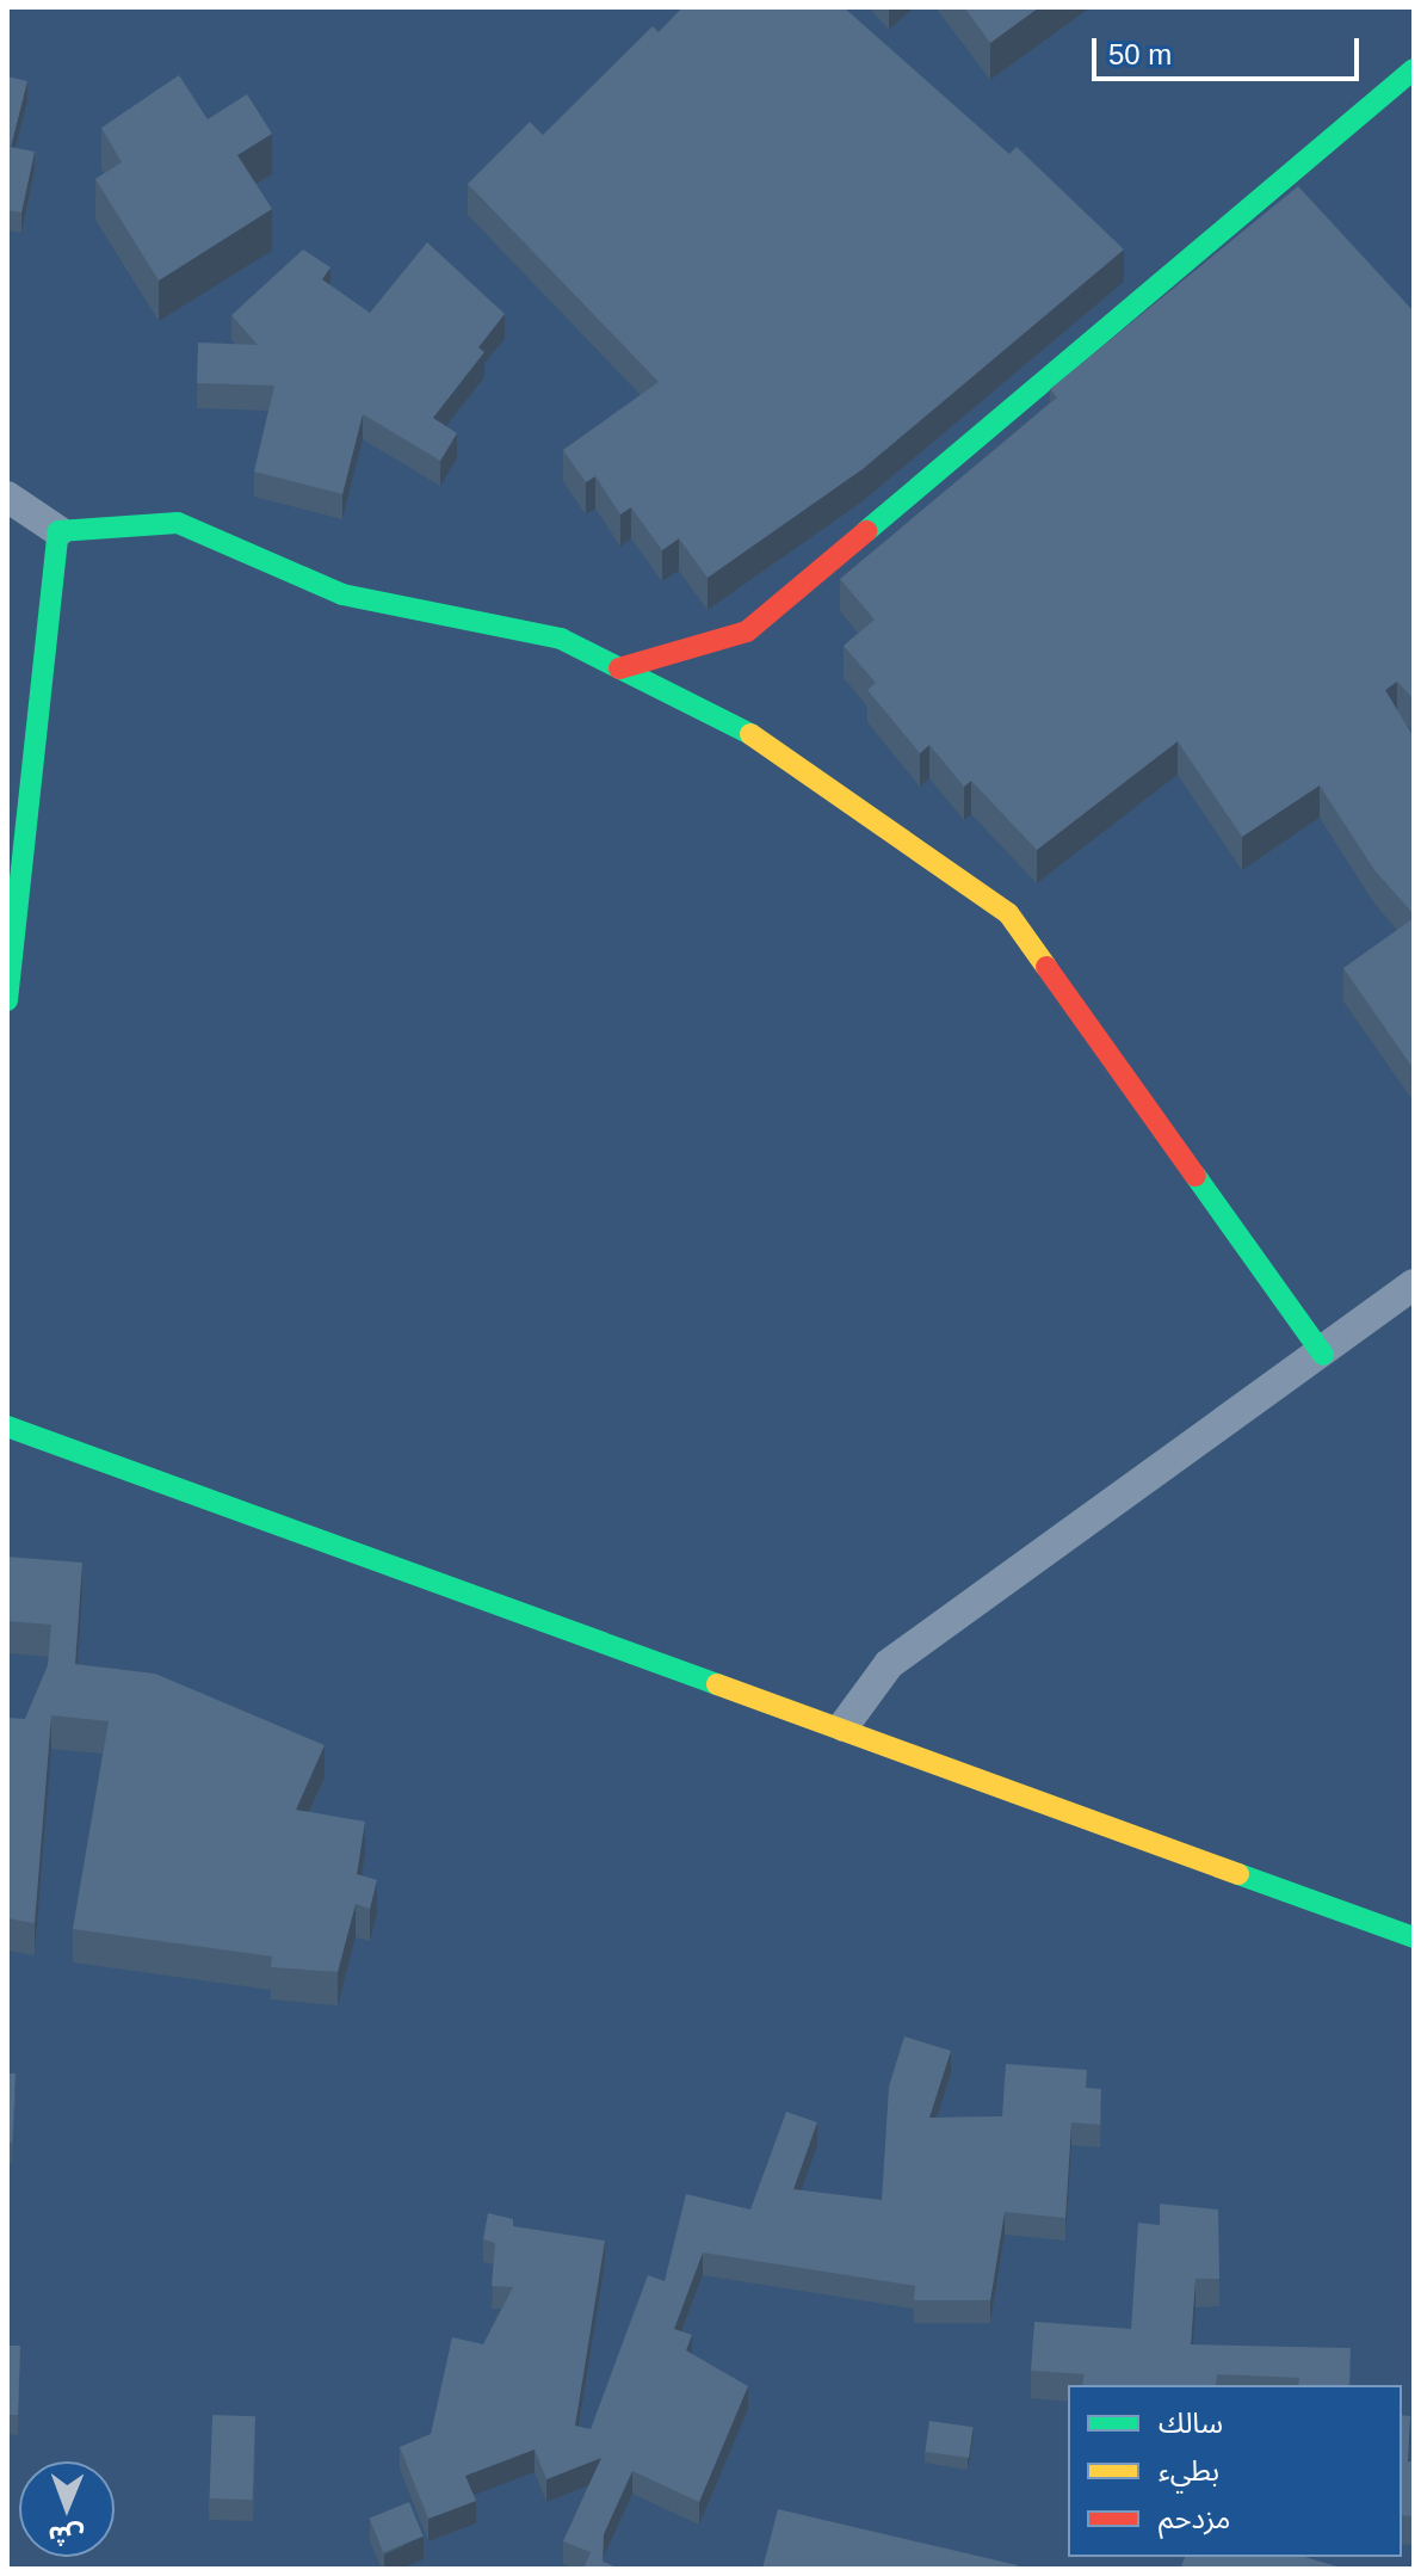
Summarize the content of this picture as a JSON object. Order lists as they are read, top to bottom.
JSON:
{
  "legend": ["سالك", "بطيء", "مزدحم"],
  "scale_bar": "50 m",
  "north": "bottom"
}
